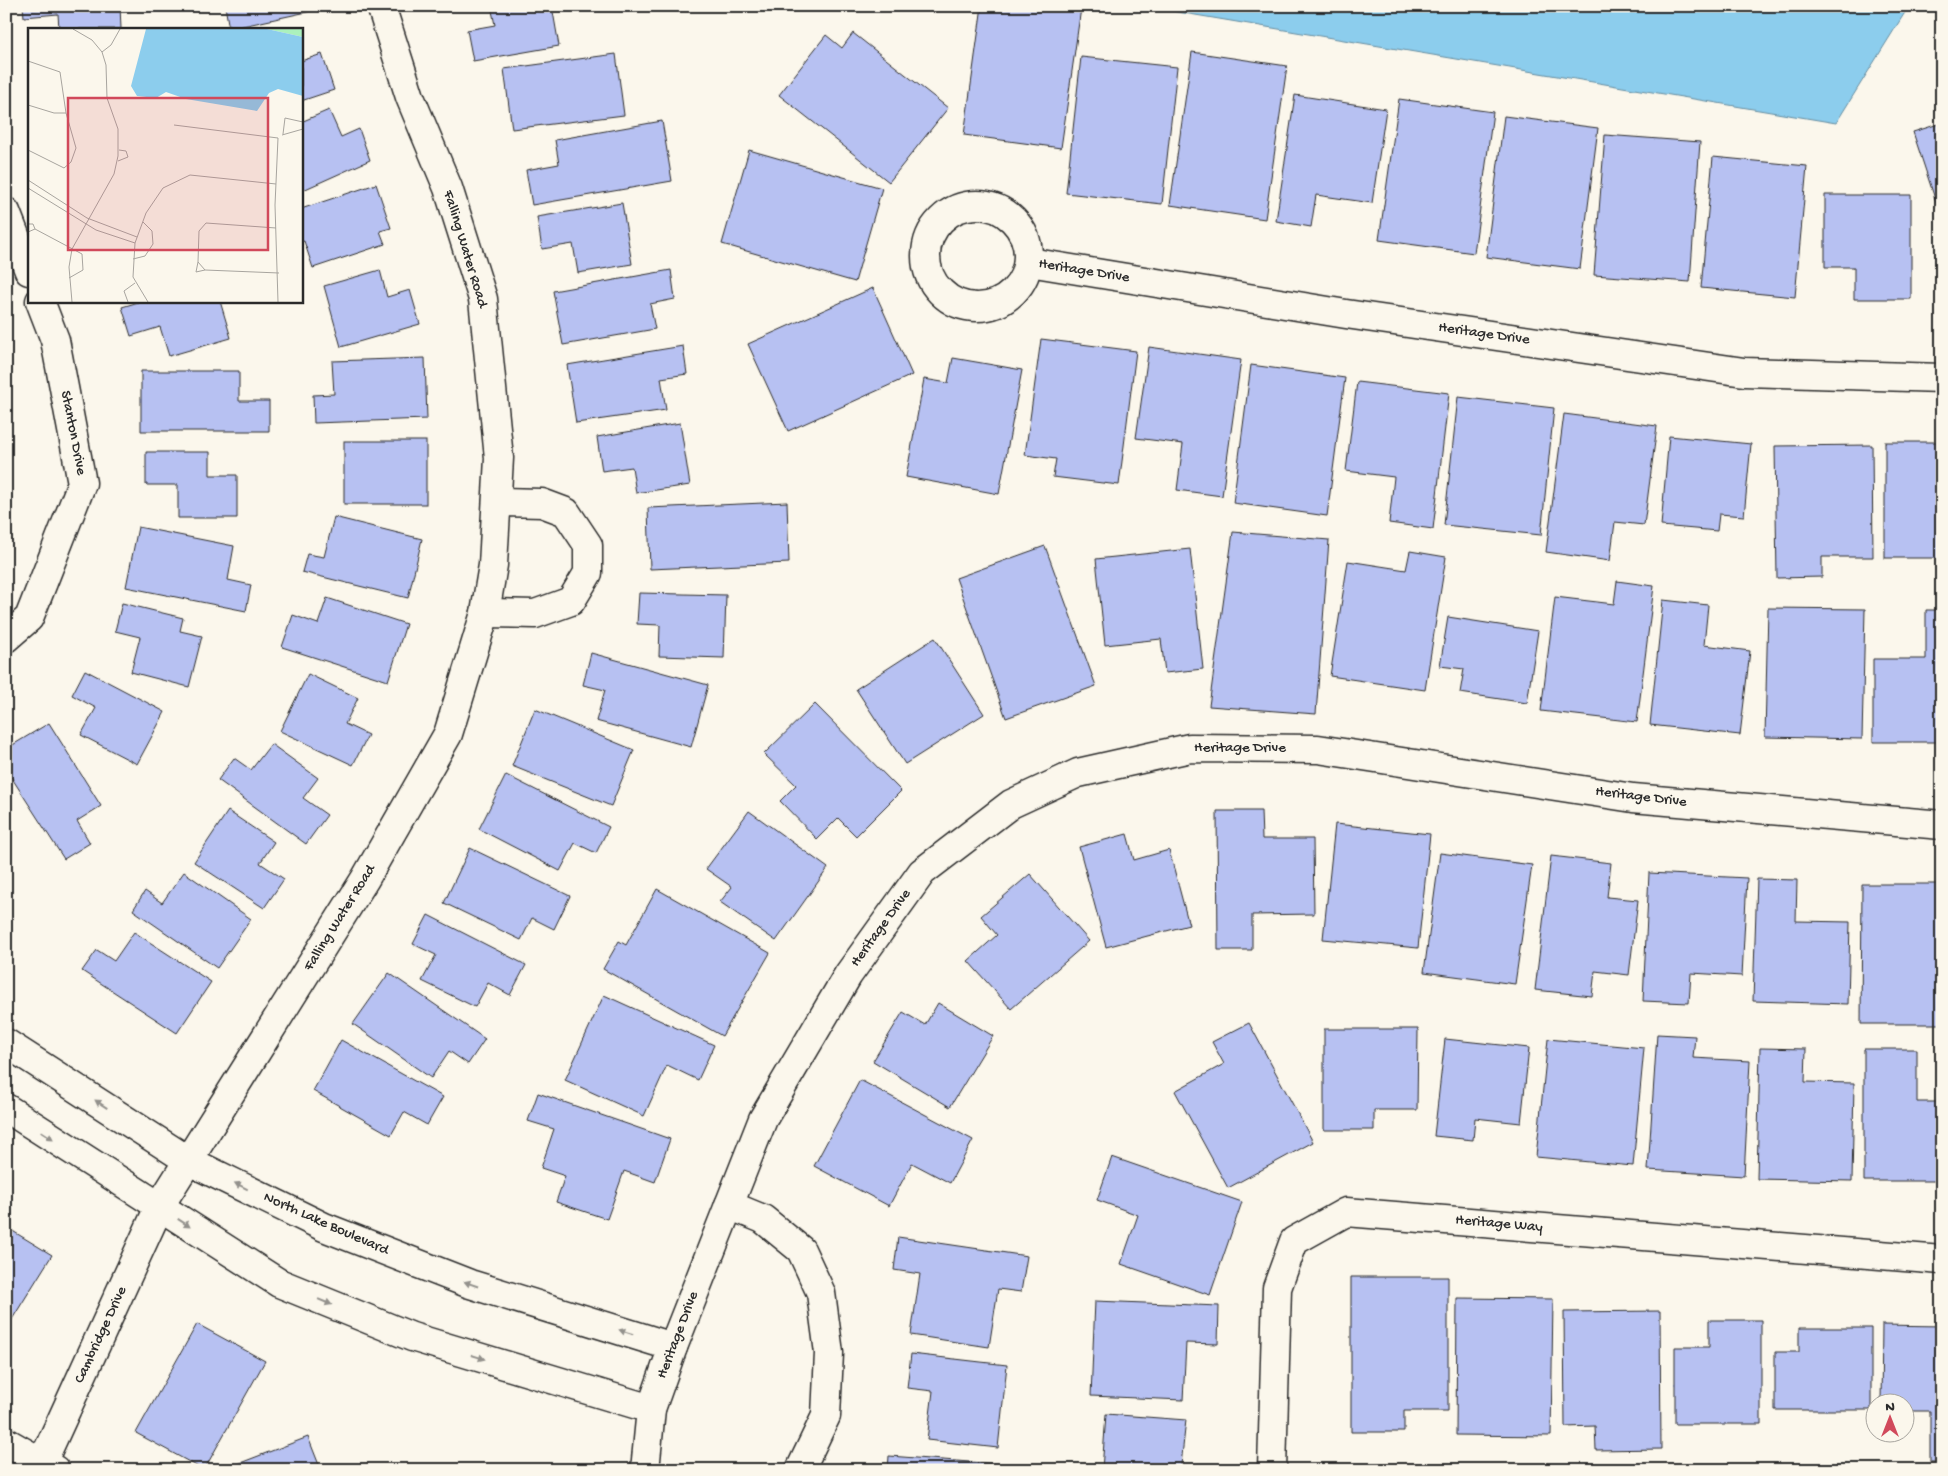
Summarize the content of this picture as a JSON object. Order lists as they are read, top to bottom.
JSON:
{
  "streets": {
    "street": [
      "Falling Water Road",
      "Heritage Drive",
      "Stanton Drive",
      "North Lake Boulevard",
      "Heritage Way",
      "Cambridge Drive"
    ]
  },
  "crossings": [
    ["Falling Water Road", "North Lake Boulevard"],
    ["Falling Water Road", "Cambridge Drive"],
    ["Heritage Drive", "North Lake Boulevard"]
  ],
  "north": "top"
}
